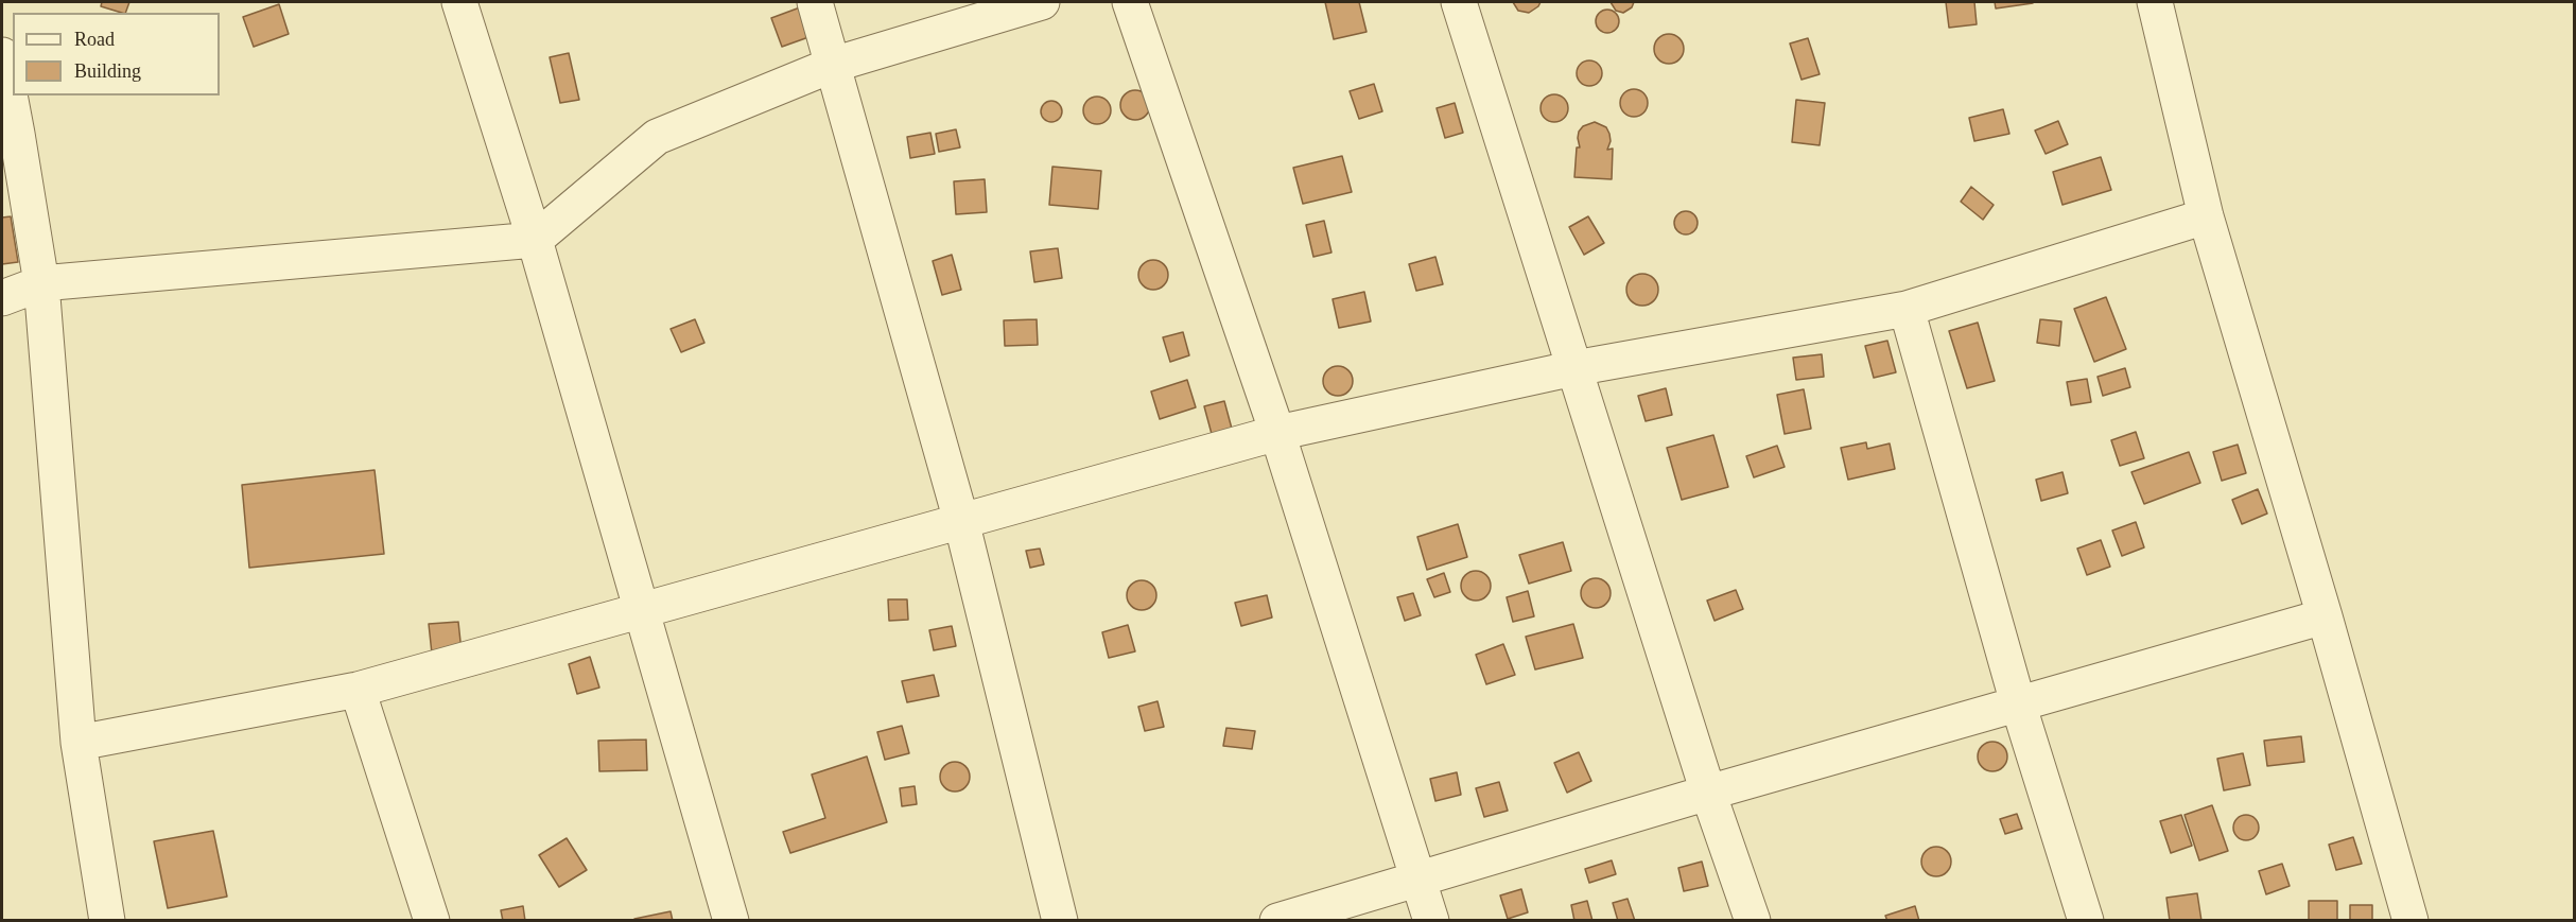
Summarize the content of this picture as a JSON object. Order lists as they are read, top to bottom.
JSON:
{
  "legend": ["Road", "Building"]
}
